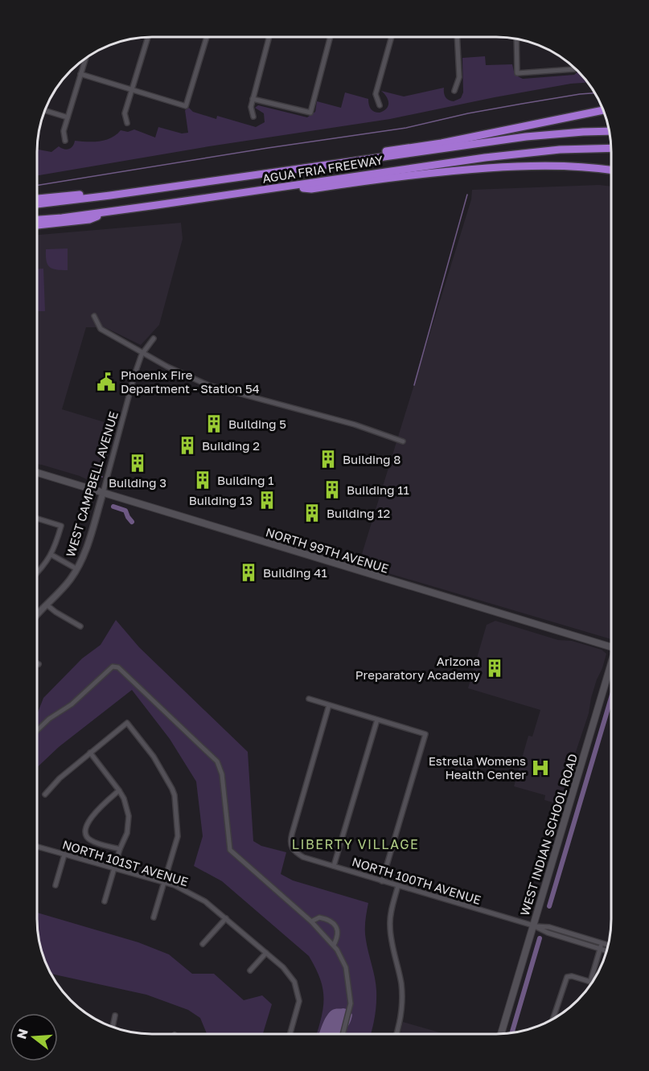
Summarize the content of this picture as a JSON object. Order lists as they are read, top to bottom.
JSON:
{
  "streets": {
    "highway": ["AGUA FRIA FREEWAY"],
    "main road": ["NORTH 99TH AVENUE", "WEST INDIAN SCHOOL ROAD"],
    "street": ["WEST CAMPBELL AVENUE", "NORTH 101ST AVENUE", "NORTH 100TH AVENUE"]
  },
  "crossings": [
    ["WEST CAMPBELL AVENUE", "NORTH 99TH AVENUE"],
    ["WEST INDIAN SCHOOL ROAD", "NORTH 100TH AVENUE"]
  ],
  "districts": ["LIBERTY VILLAGE"],
  "places": {
    "public building": ["Phoenix Fire Department - Station 54"],
    "building": [
      "Building 5",
      "Building 2",
      "Building 8",
      "Building 3",
      "Building 1",
      "Building 11",
      "Building 13",
      "Building 12",
      "Building 41",
      "Arizona Preparatory Academy"
    ],
    "hospital": ["Estrella Womens Health Center"]
  },
  "north": "left"
}
